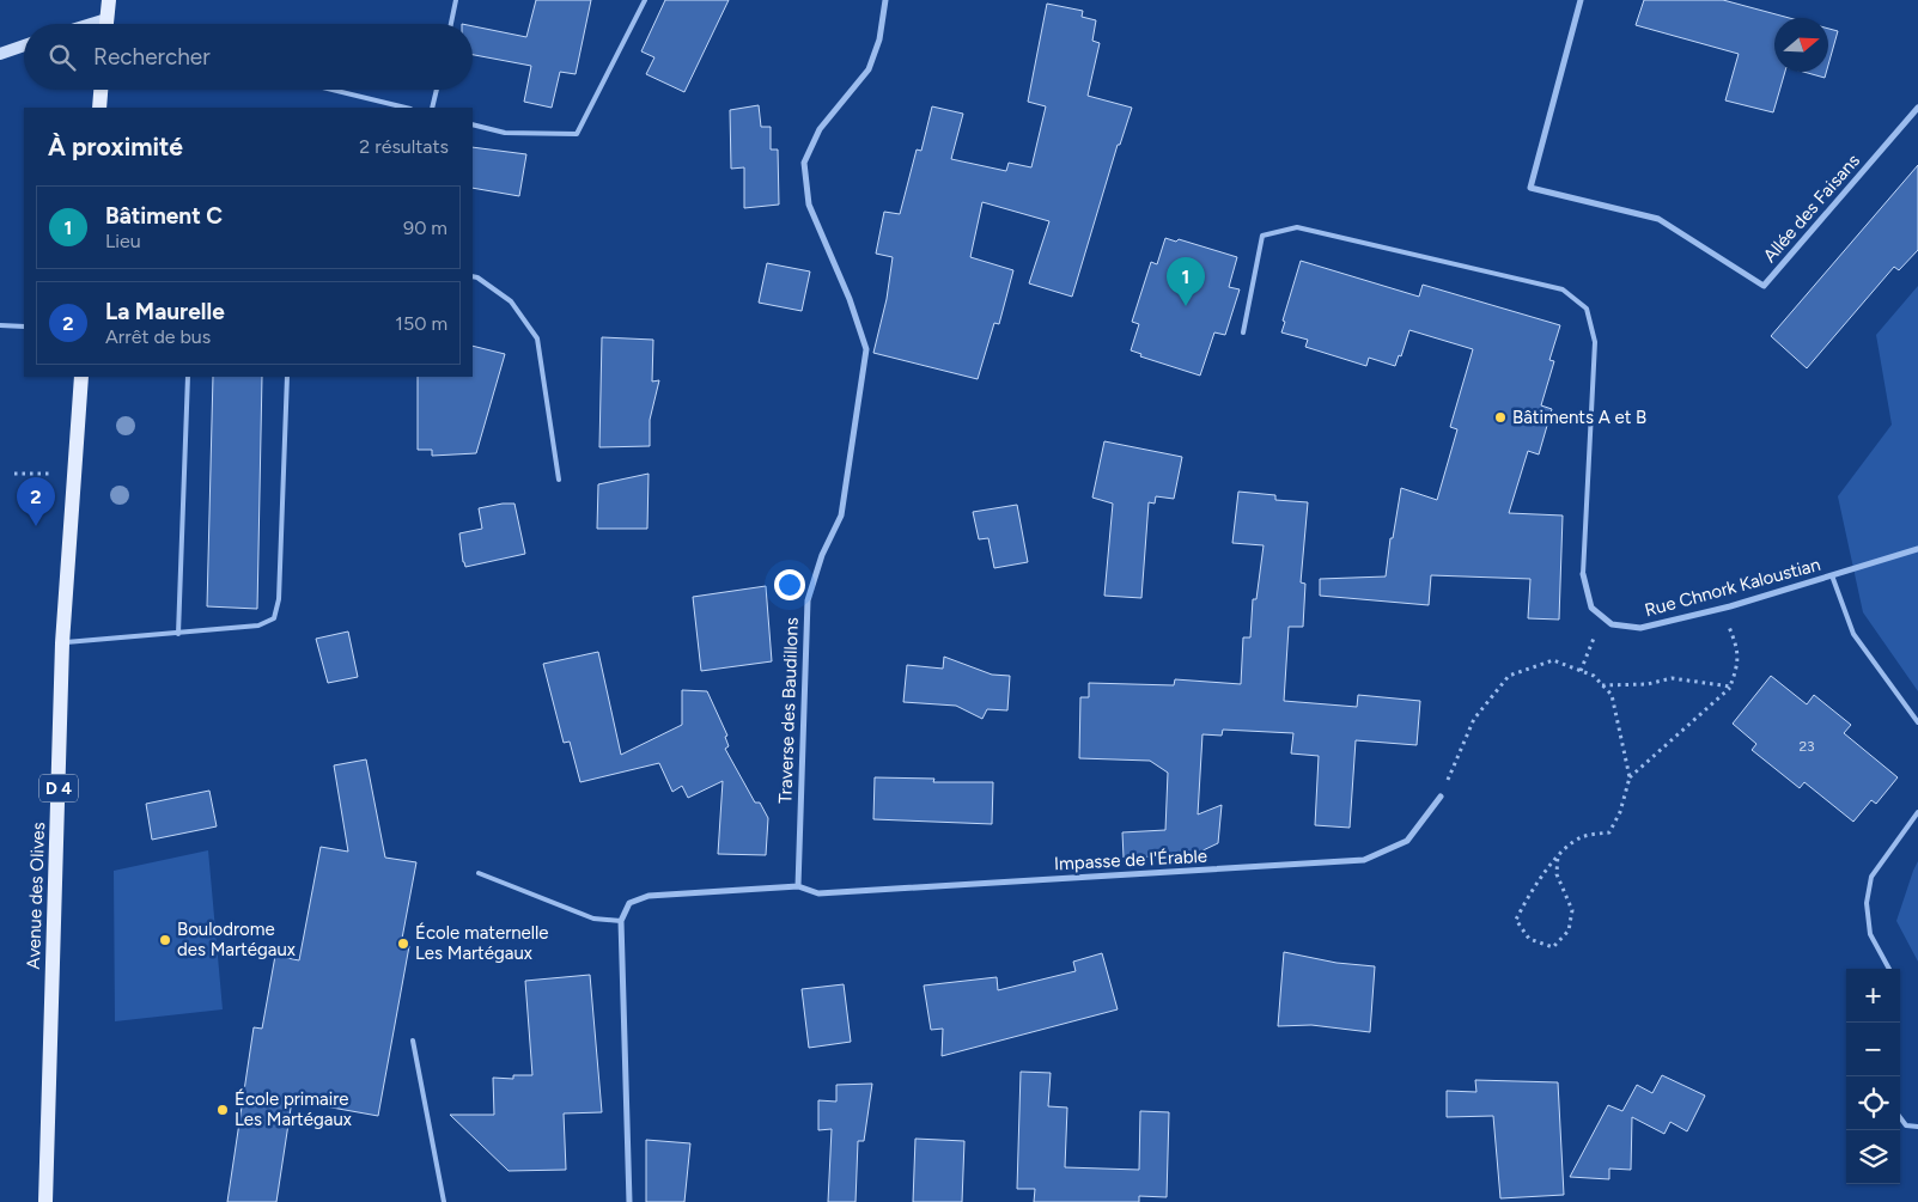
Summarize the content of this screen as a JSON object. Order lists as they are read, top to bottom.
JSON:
{
  "streets": {
    "main road": ["D 4", "Avenue des Olives"],
    "street": [
      "Allée des Faisans",
      "Rue Chnork Kaloustian",
      "Traverse des Baudillons",
      "Impasse de l'Érable"
    ]
  },
  "crossings": [
    ["Traverse des Baudillons", "Impasse de l'Érable"]
  ],
  "places": [
    "Bâtiments A et B",
    "Boulodrome des Martégaux",
    "École maternelle Les Martégaux",
    "École primaire Les Martégaux"
  ],
  "house_numbers": ["23"],
  "north": "right",
  "page": {
    "search": "Rechercher",
    "heading": ["À proximité", "2 résultats"],
    "list": [
      {
        "mark": "1",
        "name": "Bâtiment C",
        "note": "Lieu",
        "value": "90 m"
      },
      {
        "mark": "2",
        "name": "La Maurelle",
        "note": "Arrêt de bus",
        "value": "150 m"
      }
    ],
    "pins": ["1", "2"],
    "map_buttons": ["+", "−"]
  }
}
